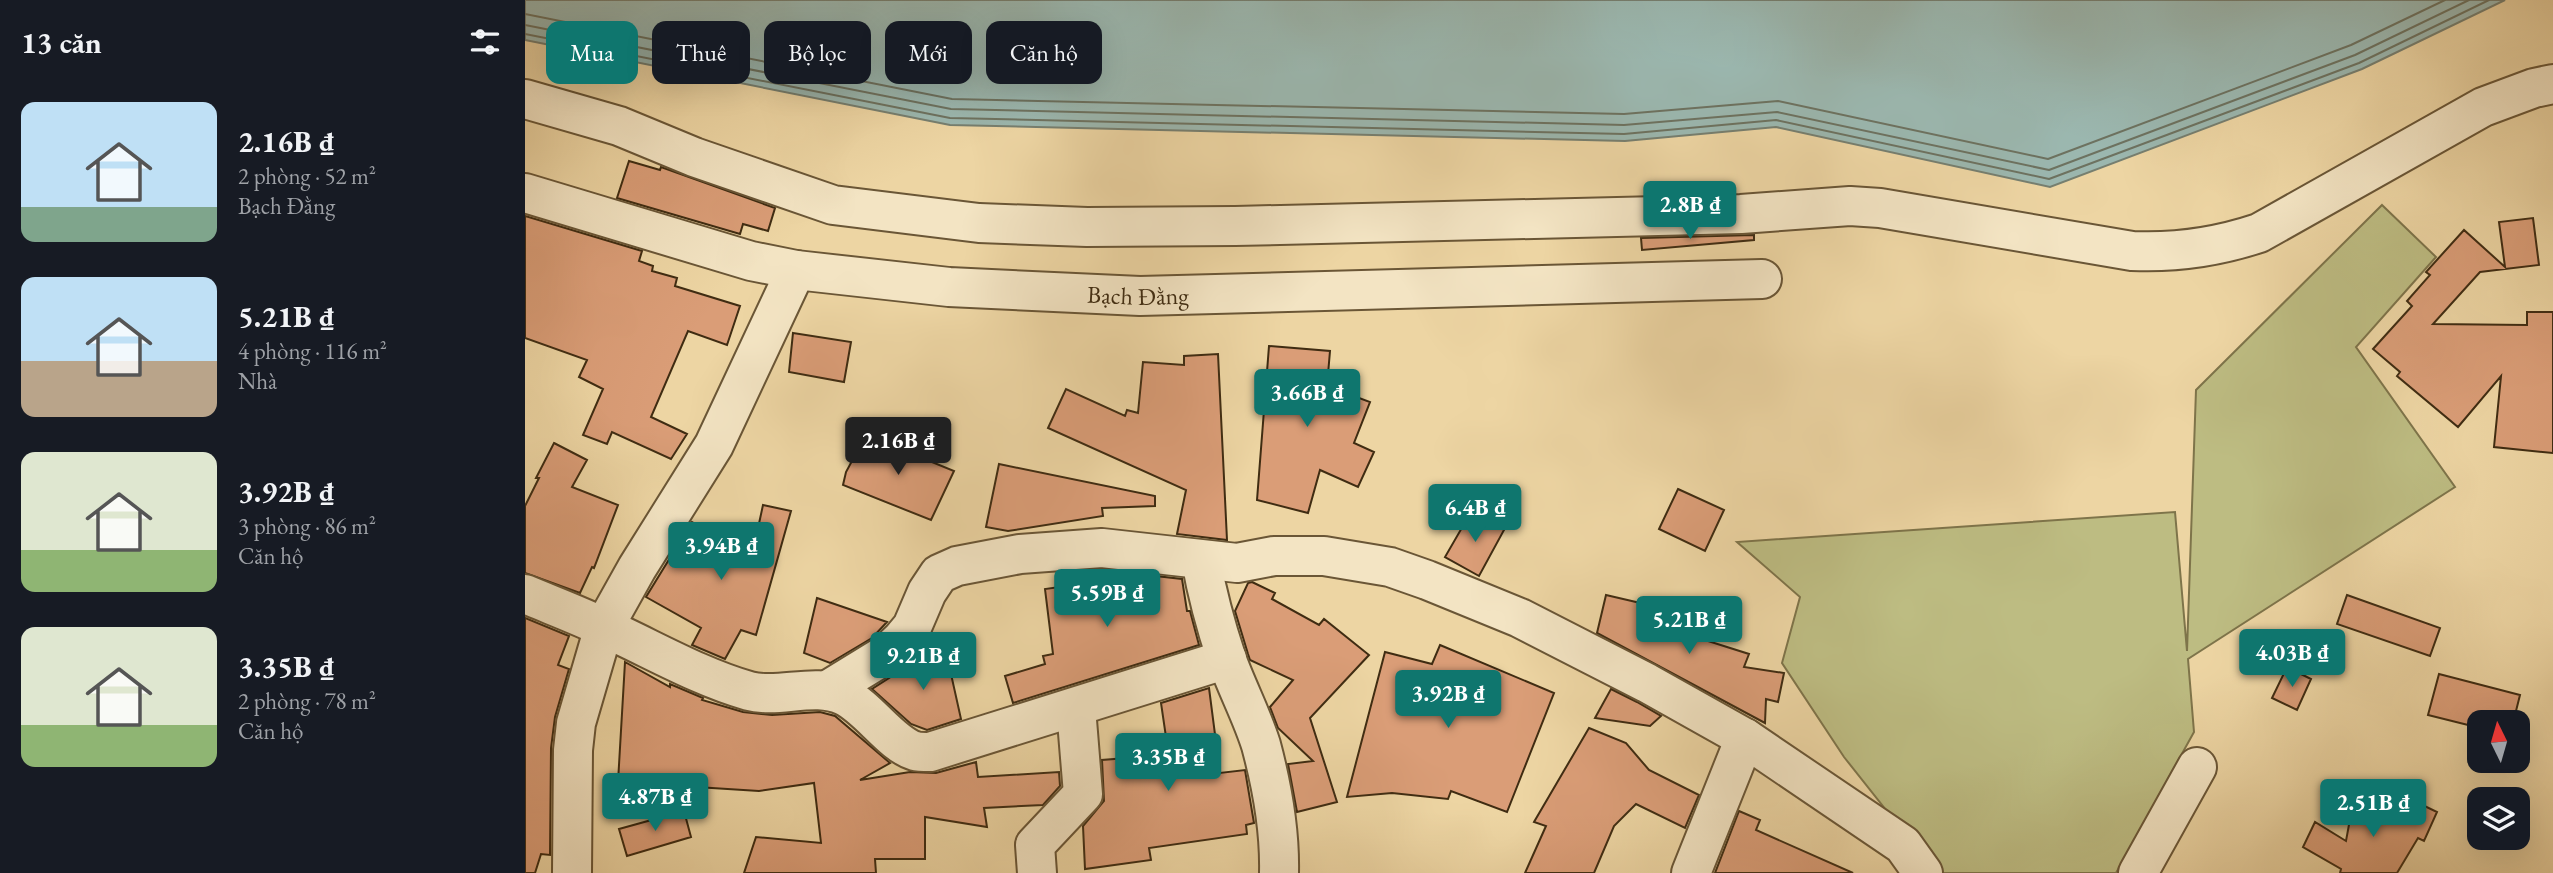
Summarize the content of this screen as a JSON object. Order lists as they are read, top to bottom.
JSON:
{
  "streets": {
    "street": ["Bạch Đằng"]
  },
  "north": "top",
  "page": {
    "heading": "13 căn",
    "chip": [
      "Mua",
      "Thuê",
      "Bộ lọc",
      "Mới",
      "Căn hộ"
    ],
    "list": [
      {
        "name": "2.16B ₫",
        "note": "2 phòng · 52 m² · Bạch Đằng"
      },
      {
        "name": "5.21B ₫",
        "note": "4 phòng · 116 m² · Nhà"
      },
      {
        "name": "3.92B ₫",
        "note": "3 phòng · 86 m² · Căn hộ"
      },
      {
        "name": "3.35B ₫",
        "note": "2 phòng · 78 m² · Căn hộ"
      }
    ],
    "price": [
      "2.8B ₫",
      "3.66B ₫",
      "2.16B ₫",
      "6.4B ₫",
      "3.94B ₫",
      "5.59B ₫",
      "5.21B ₫",
      "4.03B ₫",
      "9.21B ₫",
      "3.92B ₫",
      "3.35B ₫",
      "4.87B ₫",
      "2.51B ₫"
    ]
  }
}
